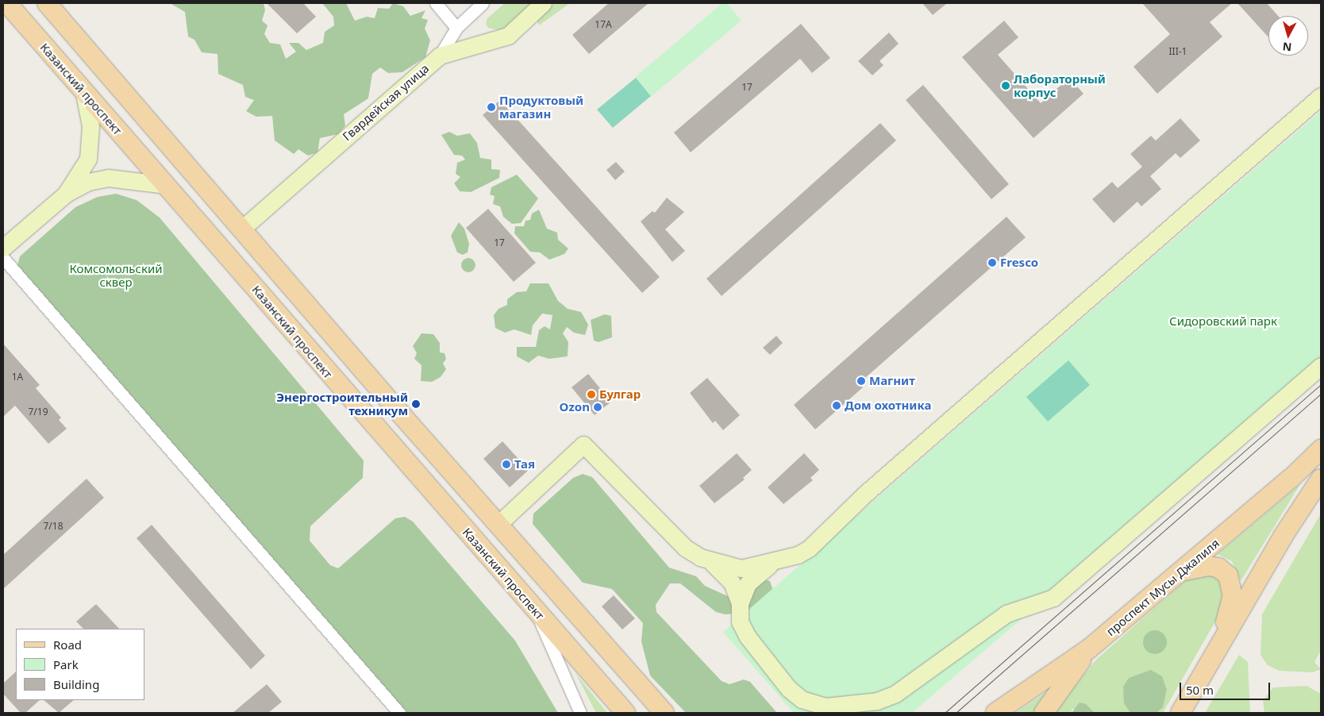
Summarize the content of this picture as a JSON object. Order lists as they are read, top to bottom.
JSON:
{
  "streets": {
    "main road": ["Казанский проспект", "проспект Мусы Джалиля"],
    "street": ["Гвардейская улица"]
  },
  "parks": ["Комсомольский сквер", "Сидоровский парк"],
  "places": [
    "Лабораторный корпус",
    "Продуктовый магазин",
    "Fresco",
    "Магнит",
    "Булгар",
    "Энергостроительный техникум",
    "Дом охотника",
    "Ozon",
    "Тая"
  ],
  "house_numbers": [
    "17А",
    "III-1",
    "17",
    "17",
    "1А",
    "7/19",
    "7/18"
  ],
  "legend": ["Road", "Park", "Building"],
  "scale_bar": "50 m",
  "north": "bottom"
}
